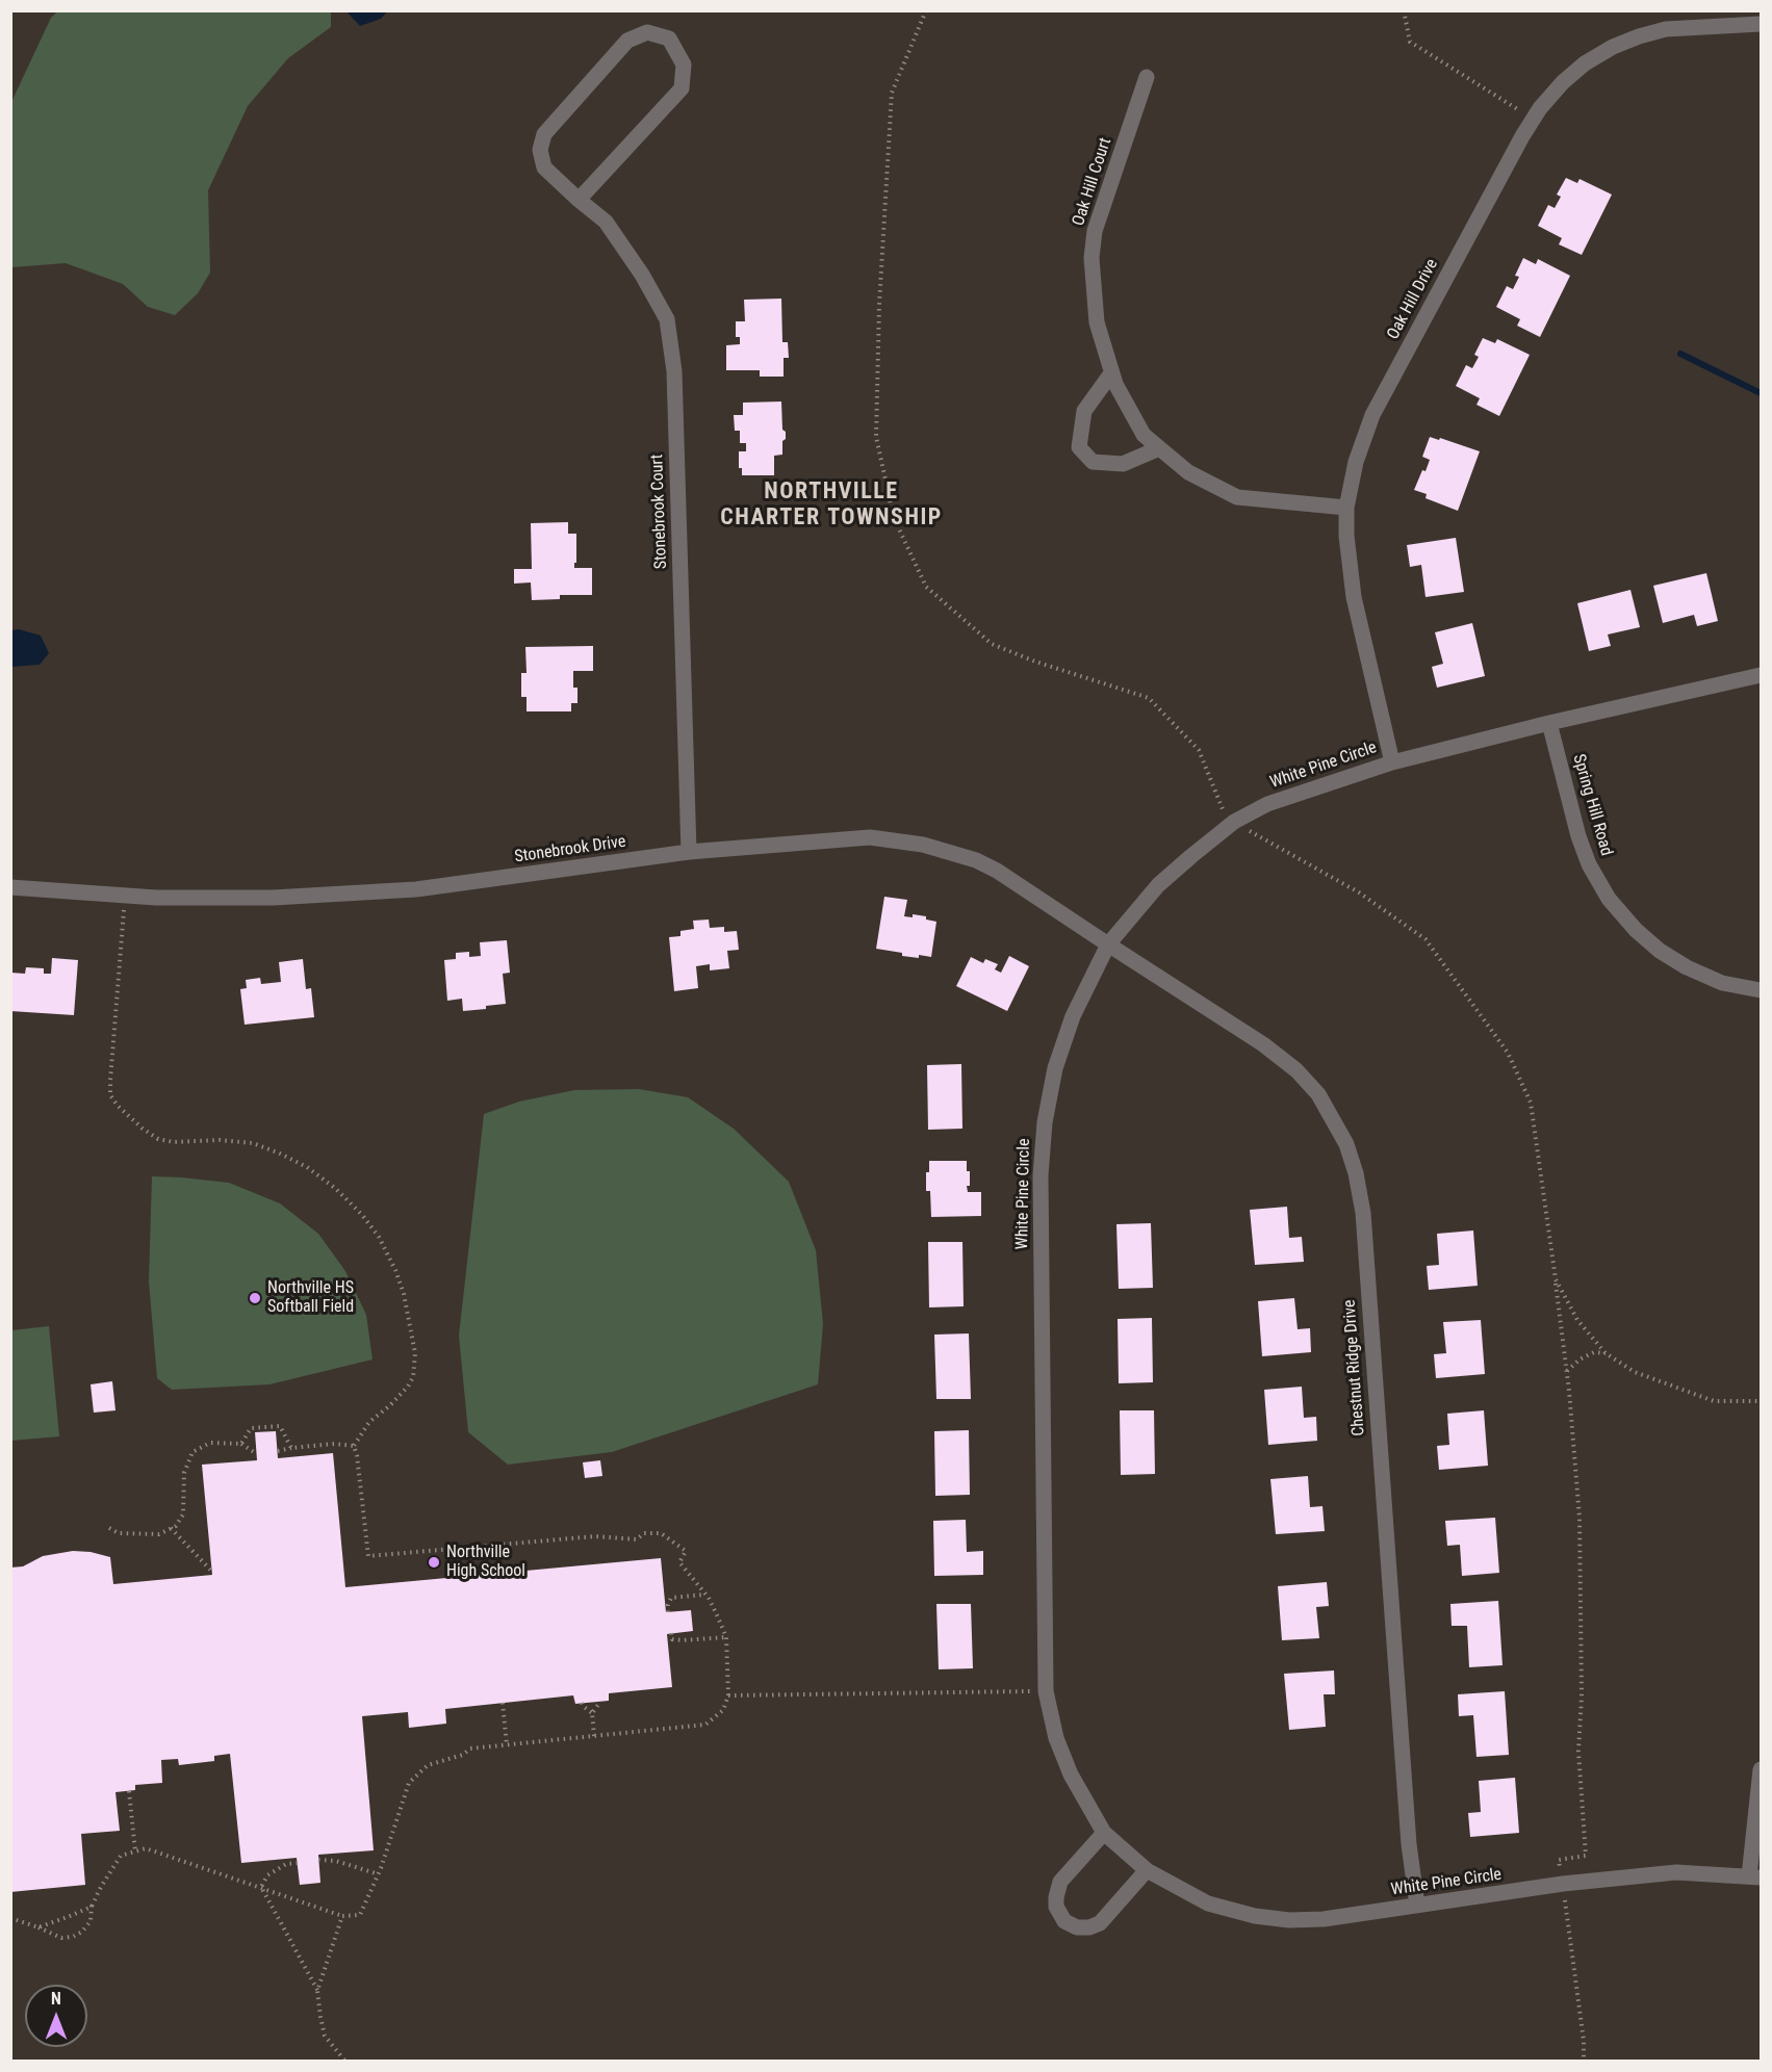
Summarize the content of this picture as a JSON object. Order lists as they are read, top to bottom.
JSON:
{
  "streets": {
    "street": [
      "Oak Hill Court",
      "Oak Hill Drive",
      "Stonebrook Court",
      "White Pine Circle",
      "Spring Hill Road",
      "Stonebrook Drive",
      "Chestnut Ridge Drive"
    ]
  },
  "crossings": [
    ["Oak Hill Court", "Oak Hill Drive"],
    ["Oak Hill Drive", "White Pine Circle"],
    ["Stonebrook Court", "Stonebrook Drive"],
    ["White Pine Circle", "Spring Hill Road"],
    ["White Pine Circle", "Stonebrook Drive"],
    ["White Pine Circle", "Chestnut Ridge Drive"],
    ["Stonebrook Drive", "Chestnut Ridge Drive"]
  ],
  "districts": ["NORTHVILLE CHARTER TOWNSHIP"],
  "places": ["Northville HS Softball Field", "Northville High School"],
  "north": "top"
}
